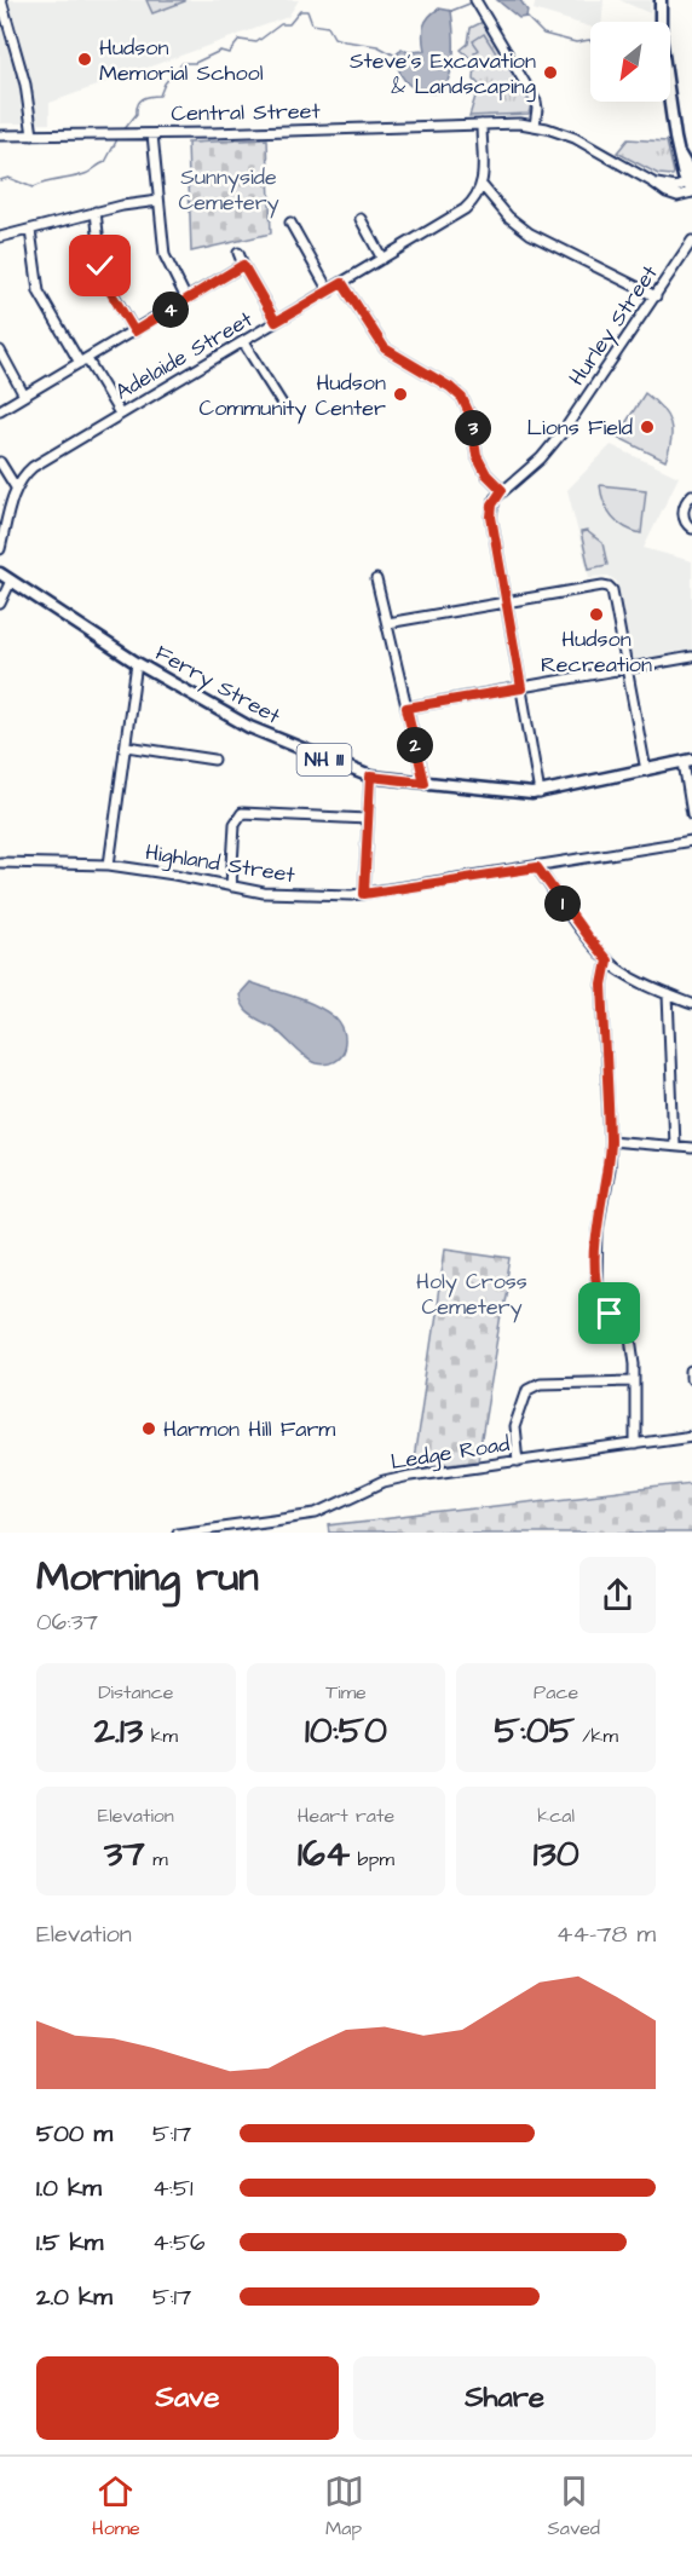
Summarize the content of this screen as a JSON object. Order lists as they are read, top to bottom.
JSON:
{
  "streets": {
    "main road": ["Ferry Street", "NH 111"],
    "street": [
      "Central Street",
      "Hurley Street",
      "Adelaide Street",
      "Highland Street",
      "Ledge Road"
    ]
  },
  "parks": ["Sunnyside Cemetery", "Holy Cross Cemetery"],
  "places": [
    "Hudson Memorial School",
    "Steve's Excavation & Landscaping",
    "Hudson Community Center",
    "Lions Field",
    "Hudson Recreation",
    "Harmon Hill Farm"
  ],
  "north": "bottom left",
  "page": {
    "pins": [
      "4",
      "3",
      "2",
      "1"
    ],
    "heading": ["Morning run", "06:37"],
    "stats": [
      ["Distance", "2.13 km"],
      ["Time", "10:50"],
      ["Pace", "5:05 /km"],
      ["Elevation", "37 m"],
      ["Heart rate", "164 bpm"],
      ["kcal", "130"]
    ],
    "chart": ["Elevation", "44–78 m"],
    "list": [
      {
        "name": "500 m",
        "note": "5:17"
      },
      {
        "name": "1.0 km",
        "note": "4:51"
      },
      {
        "name": "1.5 km",
        "note": "4:56"
      },
      {
        "name": "2.0 km",
        "note": "5:17"
      }
    ],
    "buttons": ["Save", "Share"],
    "tabs": ["Home", "Map", "Saved"]
  }
}
